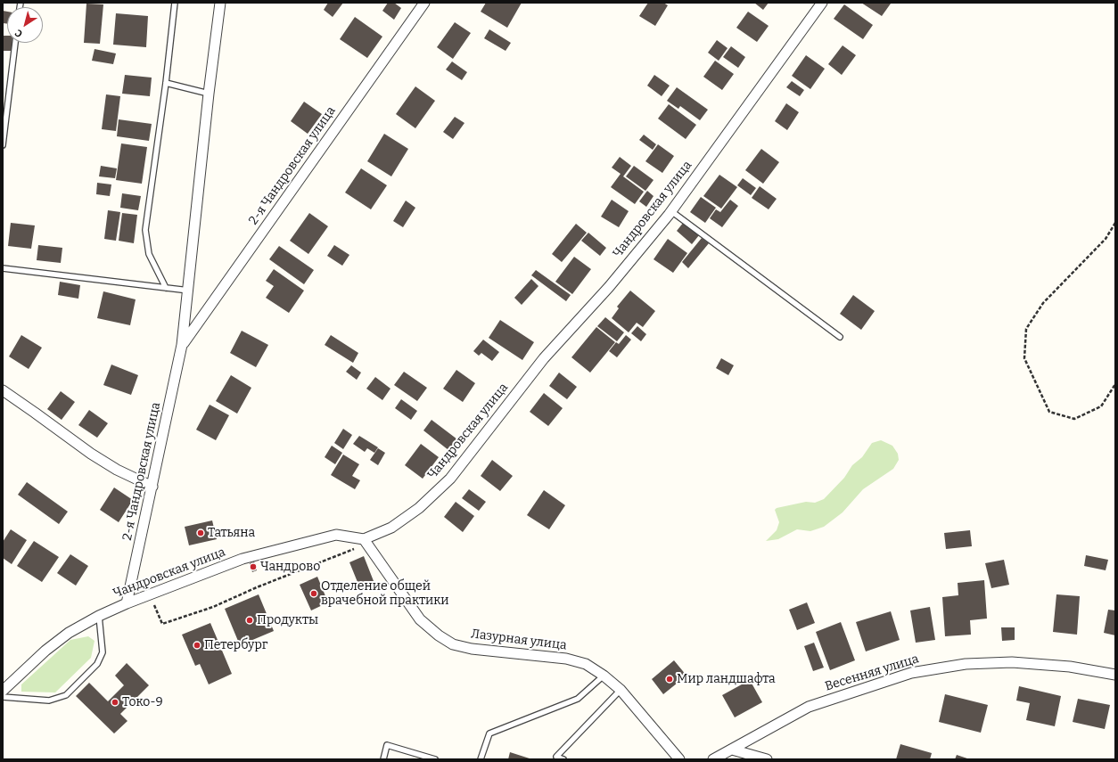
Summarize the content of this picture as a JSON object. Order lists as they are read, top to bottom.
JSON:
{
  "streets": {
    "street": [
      "2-я Чандровская улица",
      "Чандровская улица",
      "Лазурная улица",
      "Весенняя улица"
    ]
  },
  "crossings": [
    ["2-я Чандровская улица", "Чандровская улица"],
    ["Чандровская улица", "Лазурная улица"]
  ],
  "places": [
    "Татьяна",
    "Чандрово",
    "Отделение общей врачебной практики",
    "Продукты",
    "Петербург",
    "Мир ландшафта",
    "Токо-9"
  ],
  "north": "bottom left"
}
